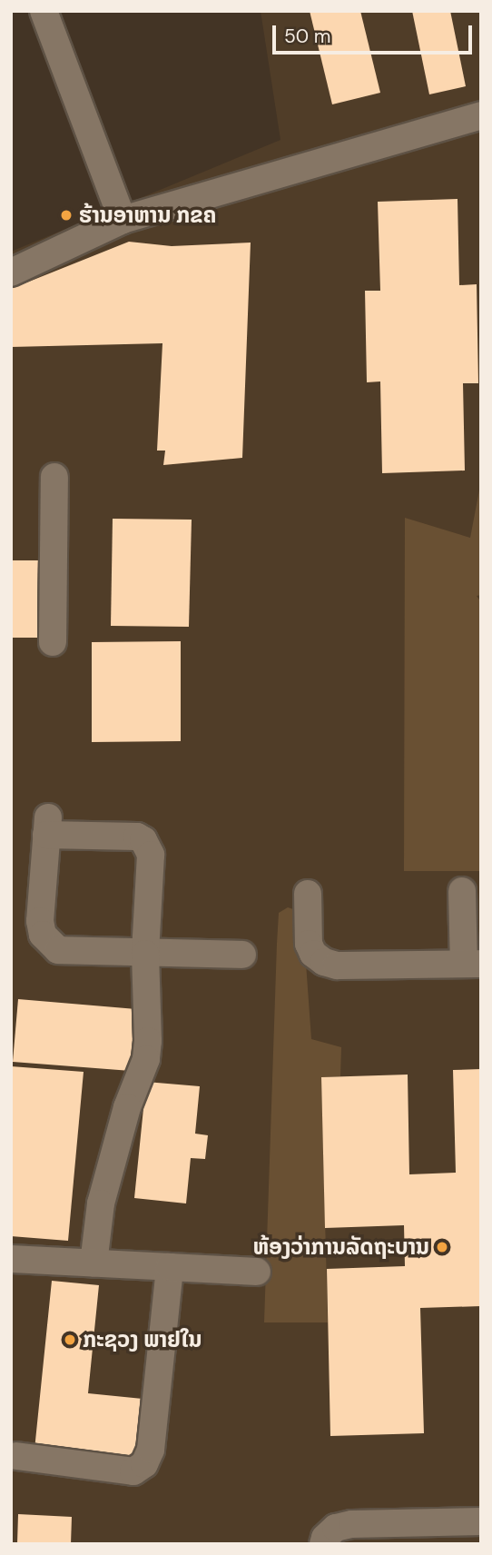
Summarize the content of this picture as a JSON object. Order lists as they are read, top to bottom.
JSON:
{
  "places": ["ຮ້ານອາຫານ ກຂຄ", "ຫ້ອງວ່າການລັດຖະບານ", "ກະຊວງ ພາຢໃນ"],
  "scale_bar": "50 m"
}
